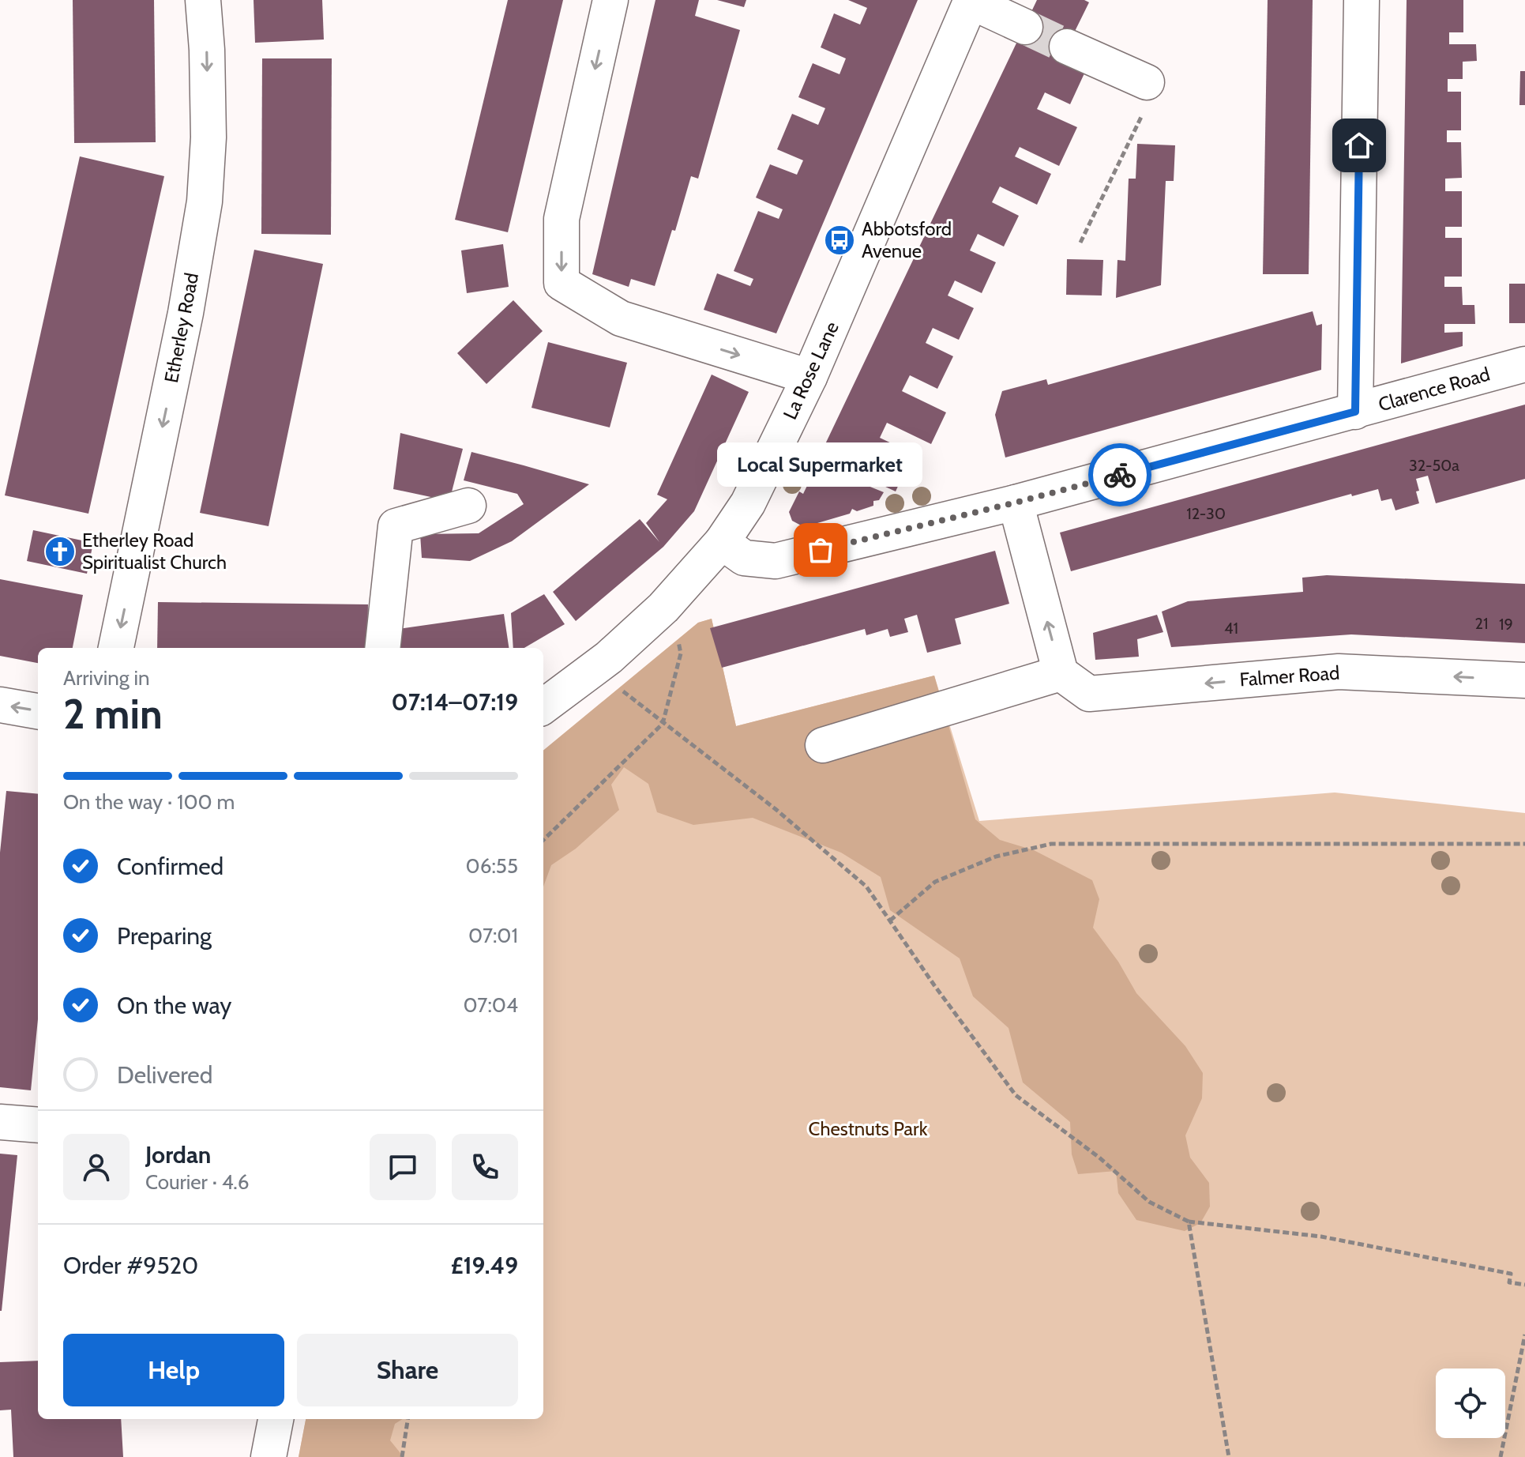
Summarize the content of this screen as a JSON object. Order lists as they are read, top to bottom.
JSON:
{
  "streets": {
    "street": [
      "Etherley Road",
      "La Rose Lane",
      "Clarence Road",
      "Falmer Road"
    ]
  },
  "crossings": [
    ["La Rose Lane", "Clarence Road"]
  ],
  "one_way": ["Etherley Road", "Falmer Road"],
  "parks": ["Chestnuts Park"],
  "places": {
    "bus stop": ["Abbotsford Avenue"],
    "other": ["Local Supermarket"],
    "church": ["Etherley Road Spiritualist Church"]
  },
  "house_numbers": [
    "32-50a",
    "12-30",
    "21",
    "19",
    "41"
  ],
  "page": {
    "bubble": "Local Supermarket",
    "heading": ["2 min", "Arriving in", "07:14–07:19"],
    "panel": [
      "Jordan",
      "Courier · 4.6",
      "Order #9520",
      "£19.49"
    ],
    "bar": "On the way · 100 m",
    "list": [
      ["Confirmed", "06:55"],
      ["Preparing", "07:01"],
      ["On the way", "07:04"],
      "Delivered"
    ],
    "buttons": ["Help", "Share"]
  }
}
